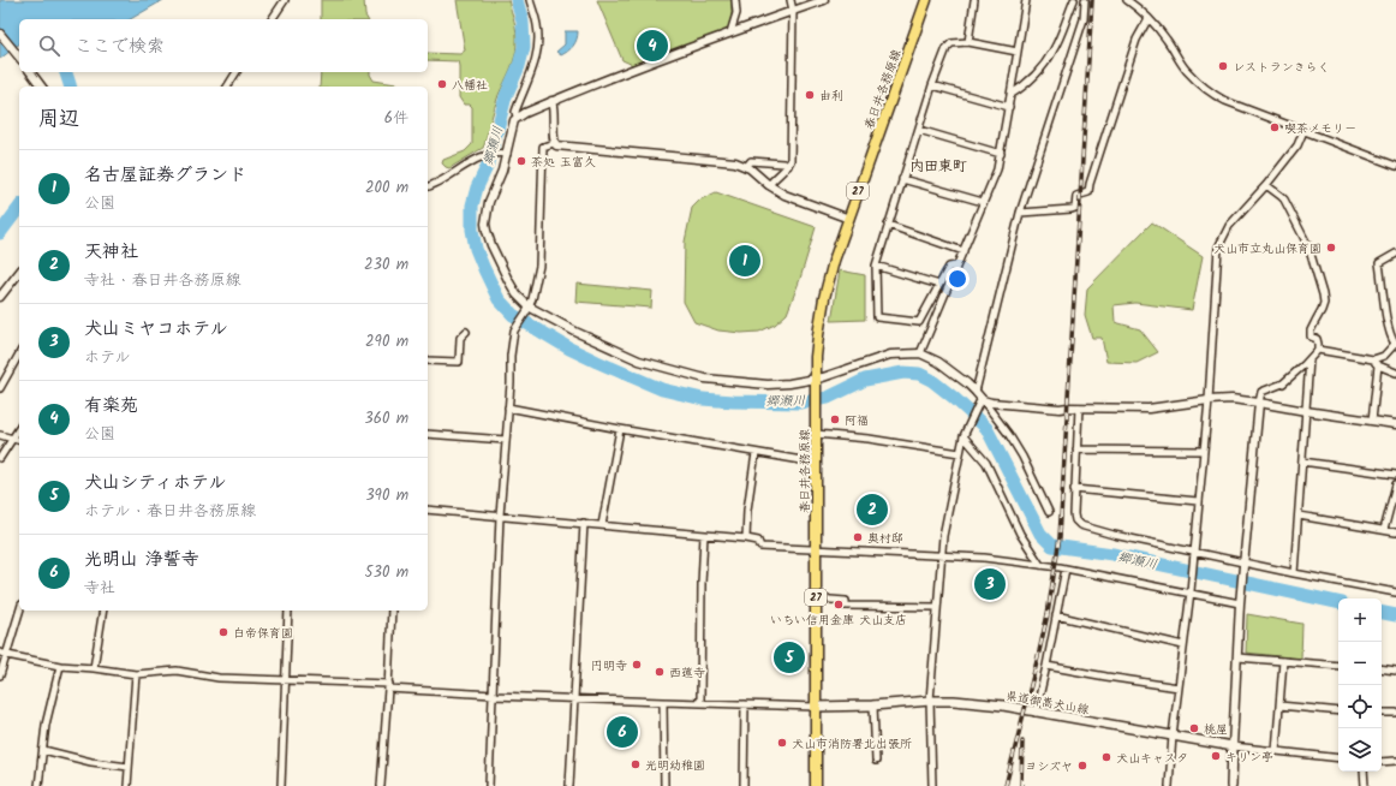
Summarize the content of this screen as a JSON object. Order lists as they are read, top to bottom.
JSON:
{
  "streets": {
    "main road": ["春日井各務原線", "27", "県道御嵩犬山線"]
  },
  "crossings": [
    ["春日井各務原線", "県道御嵩犬山線"]
  ],
  "districts": ["内田東町"],
  "water": ["郷瀬川"],
  "places": [
    "レストランきらく",
    "八幡社",
    "由利",
    "喫茶メモリー",
    "茶処 玉富久",
    "犬山市立丸山保育園",
    "阿福",
    "奥村邸",
    "いちい信用金庫 犬山支店",
    "白帝保育園",
    "円明寺",
    "西蓮寺",
    "桃屋",
    "犬山市消防署北出張所",
    "キリン亭",
    "犬山キャスタ",
    "光明幼稚園",
    "ヨシズヤ"
  ],
  "page": {
    "search": "ここで検索",
    "pins": [
      "4",
      "1",
      "2",
      "3",
      "5",
      "6"
    ],
    "heading": ["周辺", "6件"],
    "list": [
      {
        "mark": "1",
        "name": "名古屋証券グランド",
        "note": "公園",
        "value": "200 m"
      },
      {
        "mark": "2",
        "name": "天神社",
        "note": "寺社 · 春日井各務原線",
        "value": "230 m"
      },
      {
        "mark": "3",
        "name": "犬山ミヤコホテル",
        "note": "ホテル",
        "value": "290 m"
      },
      {
        "mark": "4",
        "name": "有楽苑",
        "note": "公園",
        "value": "360 m"
      },
      {
        "mark": "5",
        "name": "犬山シティホテル",
        "note": "ホテル · 春日井各務原線",
        "value": "390 m"
      },
      {
        "mark": "6",
        "name": "光明山 浄誓寺",
        "note": "寺社",
        "value": "530 m"
      }
    ],
    "map_buttons": ["+", "−"]
  }
}
